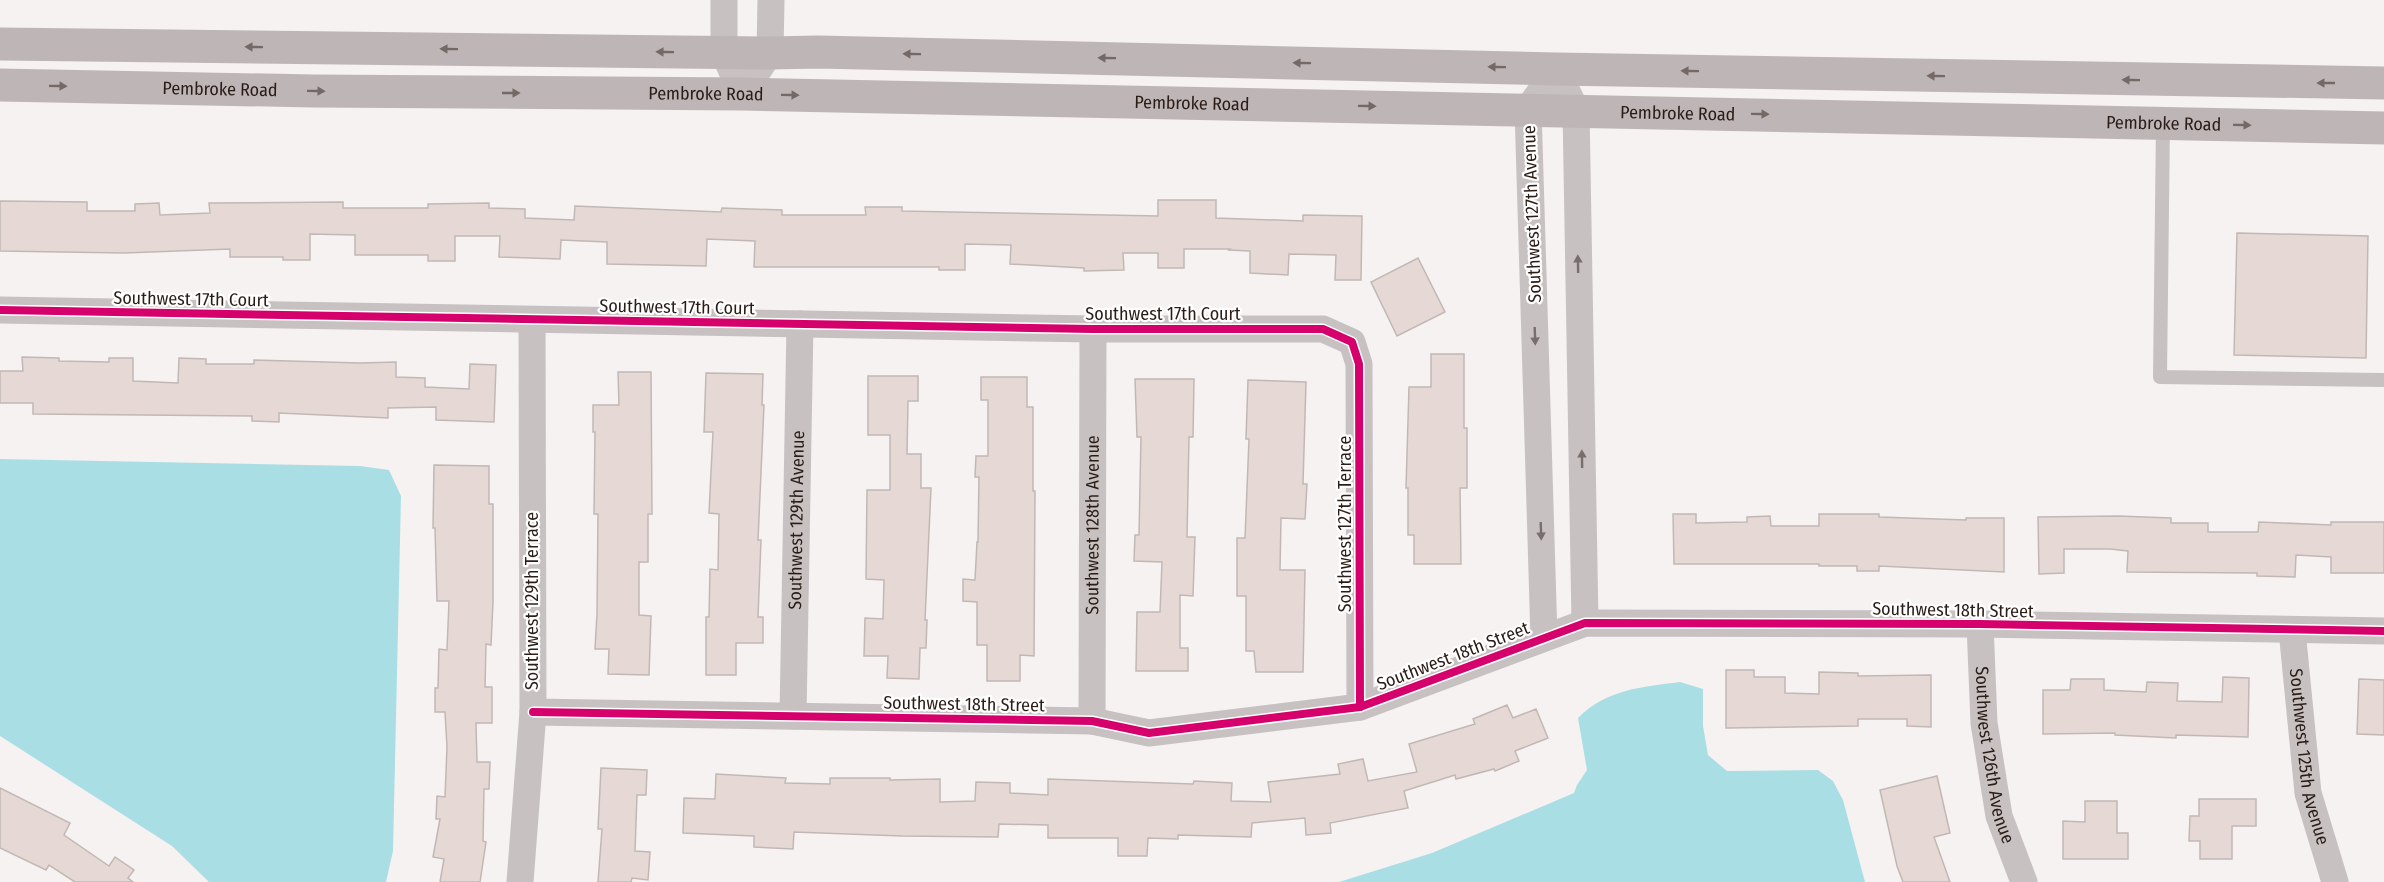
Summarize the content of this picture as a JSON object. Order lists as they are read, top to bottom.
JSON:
{
  "streets": {
    "main road": ["Pembroke Road"],
    "street": [
      "Southwest 127th Avenue",
      "Southwest 17th Court",
      "Southwest 129th Avenue",
      "Southwest 127th Terrace",
      "Southwest 128th Avenue",
      "Southwest 129th Terrace",
      "Southwest 18th Street",
      "Southwest 126th Avenue",
      "Southwest 125th Avenue"
    ]
  },
  "crossings": [
    ["Pembroke Road", "Southwest 127th Avenue"],
    ["Southwest 127th Avenue", "Southwest 18th Street"],
    ["Southwest 17th Court", "Southwest 129th Avenue"],
    ["Southwest 17th Court", "Southwest 127th Terrace"],
    ["Southwest 17th Court", "Southwest 128th Avenue"],
    ["Southwest 17th Court", "Southwest 129th Terrace"],
    ["Southwest 129th Avenue", "Southwest 18th Street"],
    ["Southwest 127th Terrace", "Southwest 18th Street"],
    ["Southwest 128th Avenue", "Southwest 18th Street"],
    ["Southwest 129th Terrace", "Southwest 18th Street"],
    ["Southwest 18th Street", "Southwest 126th Avenue"],
    ["Southwest 18th Street", "Southwest 125th Avenue"]
  ]
}
